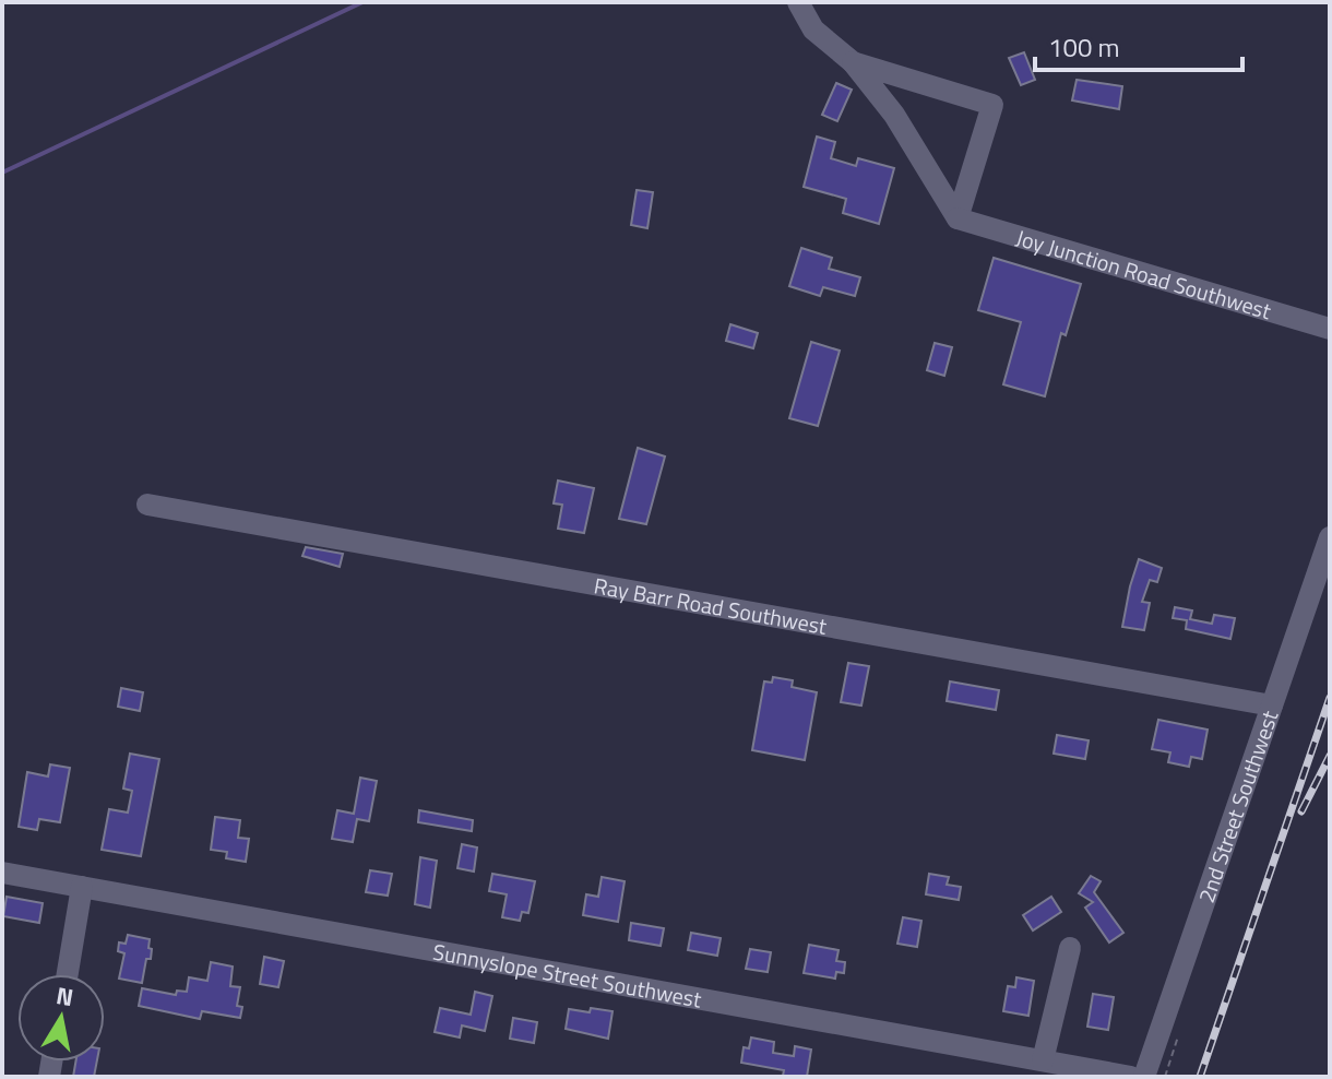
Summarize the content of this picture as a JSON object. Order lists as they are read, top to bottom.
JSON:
{
  "streets": {
    "street": [
      "Joy Junction Road Southwest",
      "Ray Barr Road Southwest",
      "2nd Street Southwest",
      "Sunnyslope Street Southwest"
    ]
  },
  "crossings": [
    ["Ray Barr Road Southwest", "2nd Street Southwest"]
  ],
  "scale_bar": "100 m",
  "north": "top"
}
